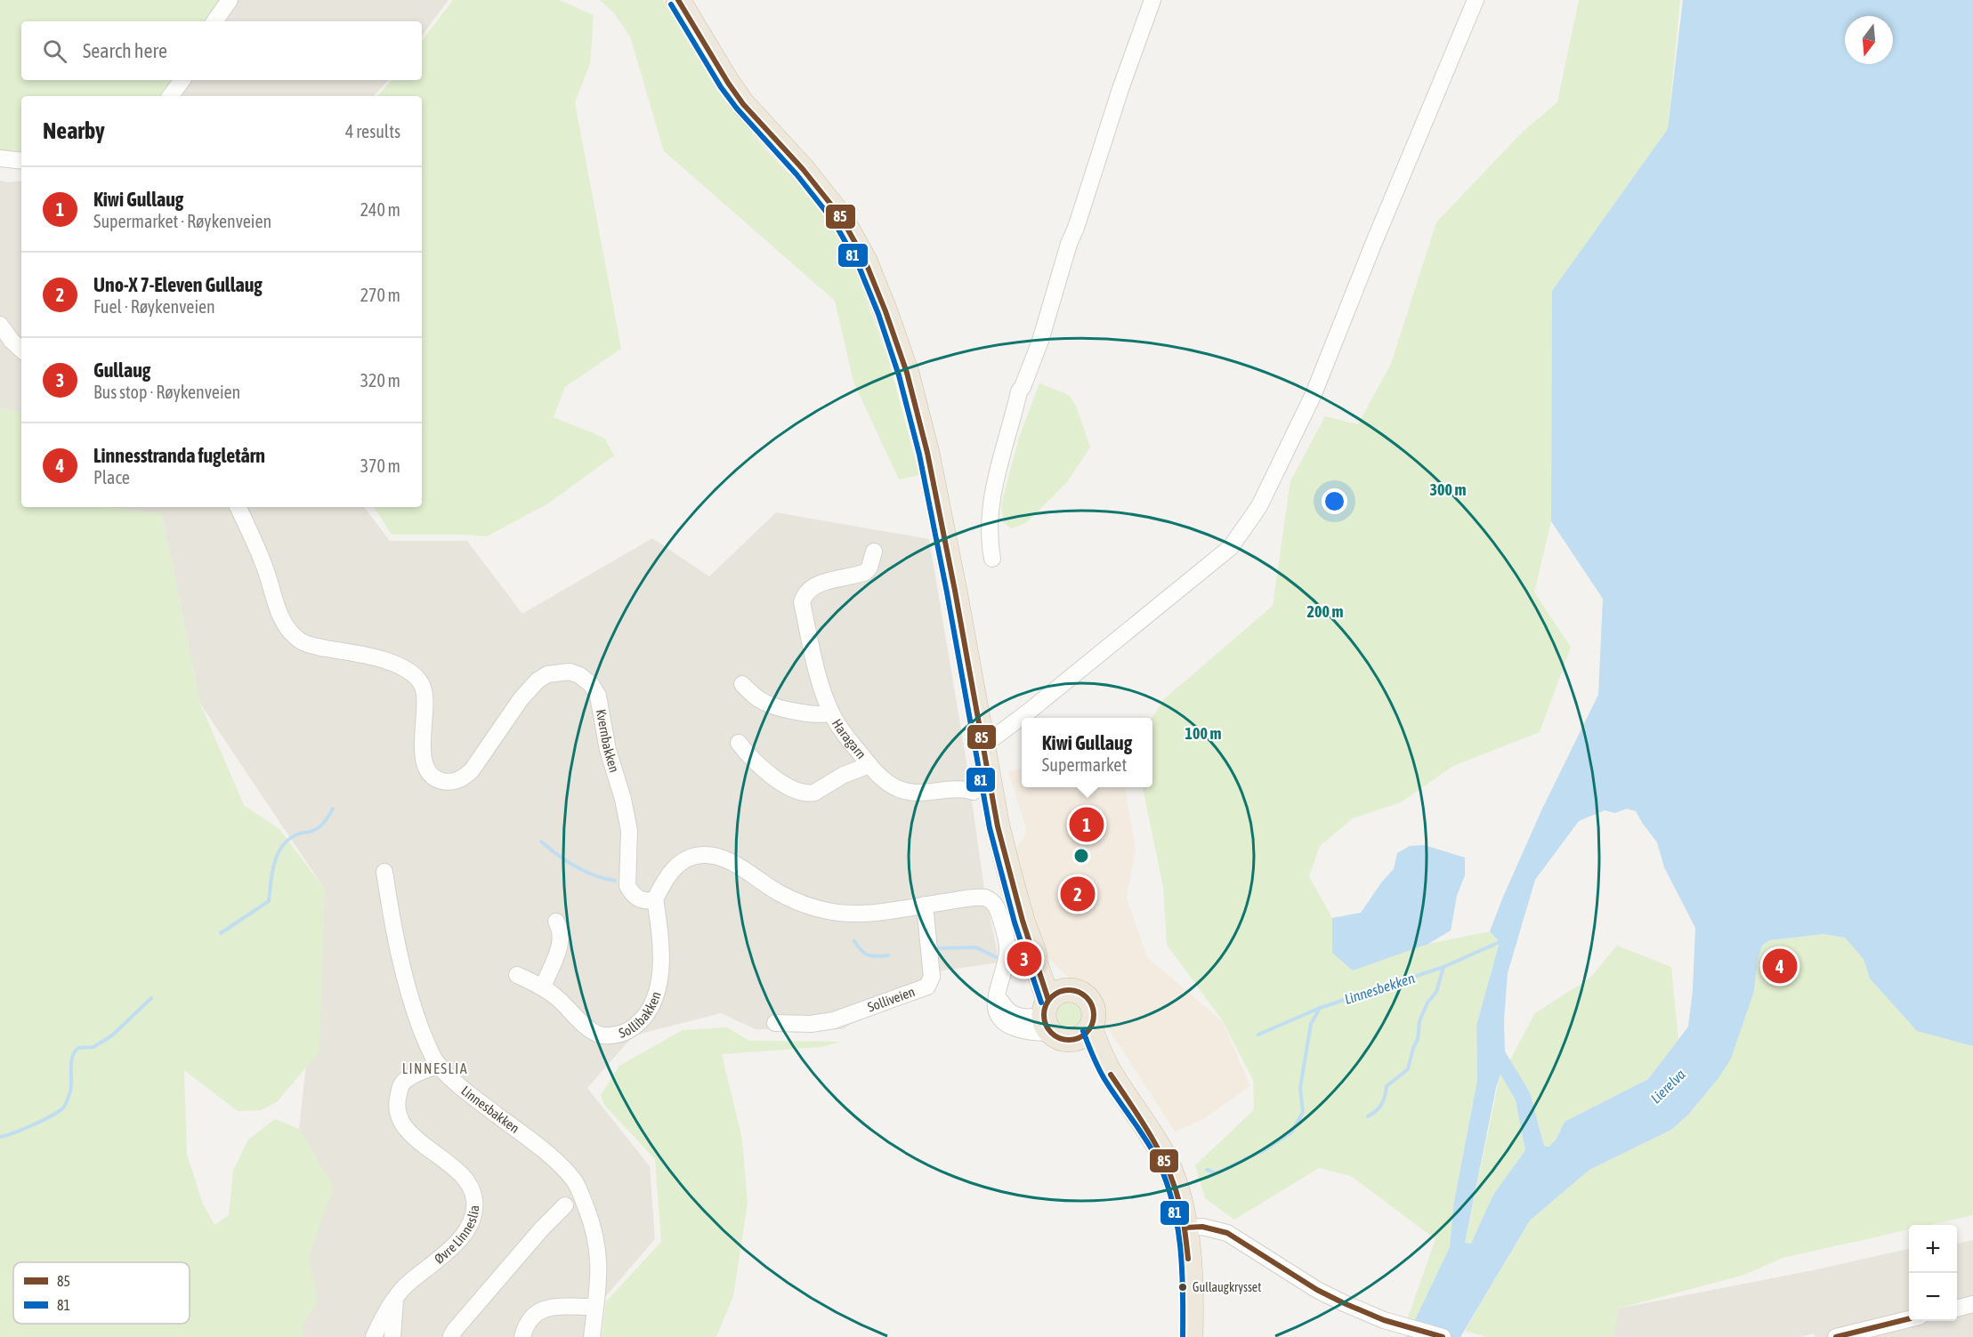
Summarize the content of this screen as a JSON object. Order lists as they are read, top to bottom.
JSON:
{
  "streets": {
    "street": [
      "Haragarn",
      "Kvernbakken",
      "Solliveien",
      "Sollibakken",
      "Linnesbakken",
      "Øvre Linneslia"
    ]
  },
  "crossings": [
    ["Kvernbakken", "Sollibakken"],
    ["Linnesbakken", "Øvre Linneslia"]
  ],
  "districts": ["LINNESLIA"],
  "water": ["Linnesbekken", "Lierelva"],
  "places": ["Gullaugkrysset"],
  "lines": ["transit line 85", "transit line 81"],
  "legend": ["85", "81"],
  "north": "bottom",
  "page": {
    "search": "Search here",
    "heading": ["Nearby", "4 results"],
    "list": [
      {
        "mark": "1",
        "name": "Kiwi Gullaug",
        "note": "Supermarket · Røykenveien",
        "value": "240 m"
      },
      {
        "mark": "2",
        "name": "Uno-X 7-Eleven Gullaug",
        "note": "Fuel · Røykenveien",
        "value": "270 m"
      },
      {
        "mark": "3",
        "name": "Gullaug",
        "note": "Bus stop · Røykenveien",
        "value": "320 m"
      },
      {
        "mark": "4",
        "name": "Linnesstranda fugletårn",
        "note": "Place",
        "value": "370 m"
      }
    ],
    "popup": ["Kiwi Gullaug", "Supermarket"],
    "pins": [
      "1",
      "2",
      "3",
      "4"
    ],
    "map_buttons": ["+", "−"]
  },
  "rings": ["300 m", "200 m", "100 m"]
}
